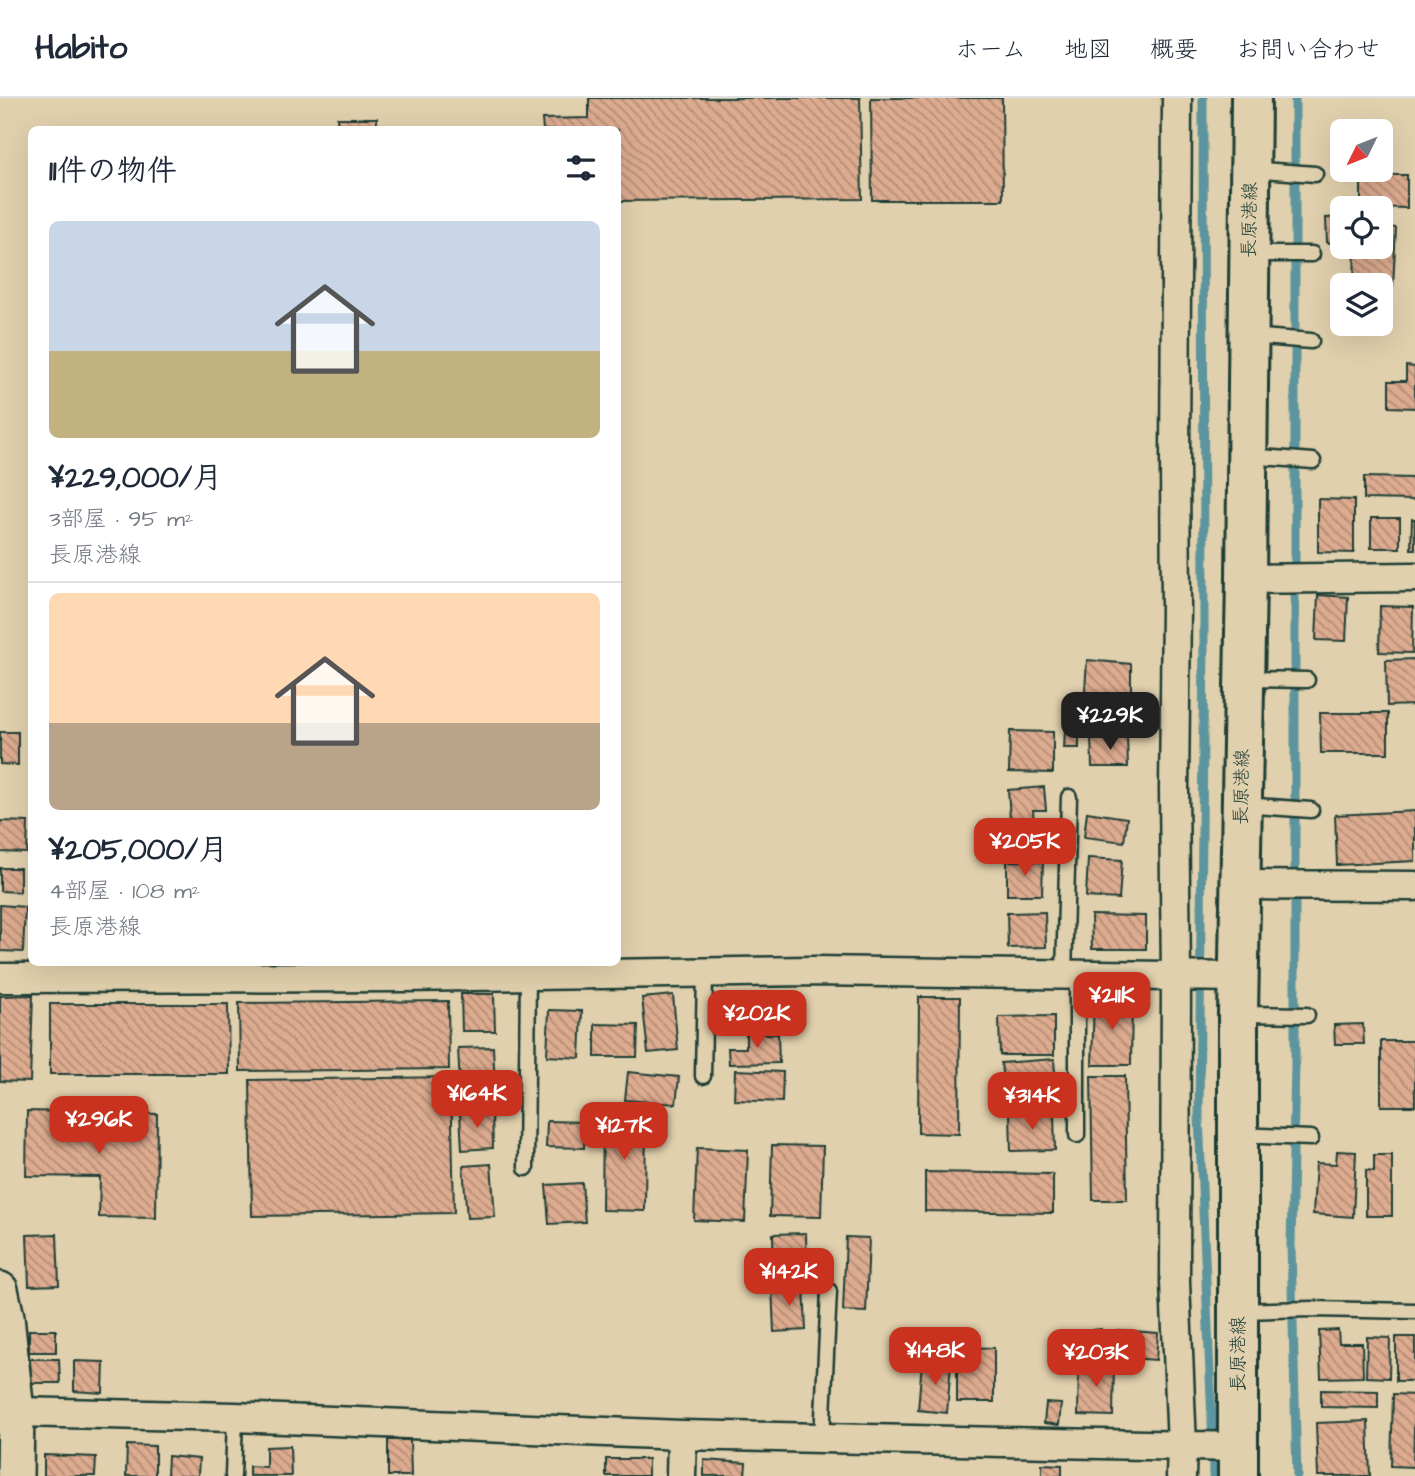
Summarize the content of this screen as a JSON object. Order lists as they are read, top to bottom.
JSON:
{
  "streets": {
    "main road": ["長原港線"]
  },
  "north": "bottom left",
  "page": {
    "header": "Habito",
    "nav": [
      "ホーム",
      "地図",
      "概要",
      "お問い合わせ"
    ],
    "heading": "11件の物件",
    "list": [
      {
        "name": "¥229,000/月",
        "note": "3部屋 · 95 m² · 長原港線"
      },
      {
        "name": "¥205,000/月",
        "note": "4部屋 · 108 m² · 長原港線"
      }
    ],
    "price": [
      "¥229K",
      "¥205K",
      "¥211K",
      "¥202K",
      "¥164K",
      "¥314K",
      "¥296K",
      "¥127K",
      "¥142K",
      "¥148K",
      "¥203K"
    ]
  }
}
